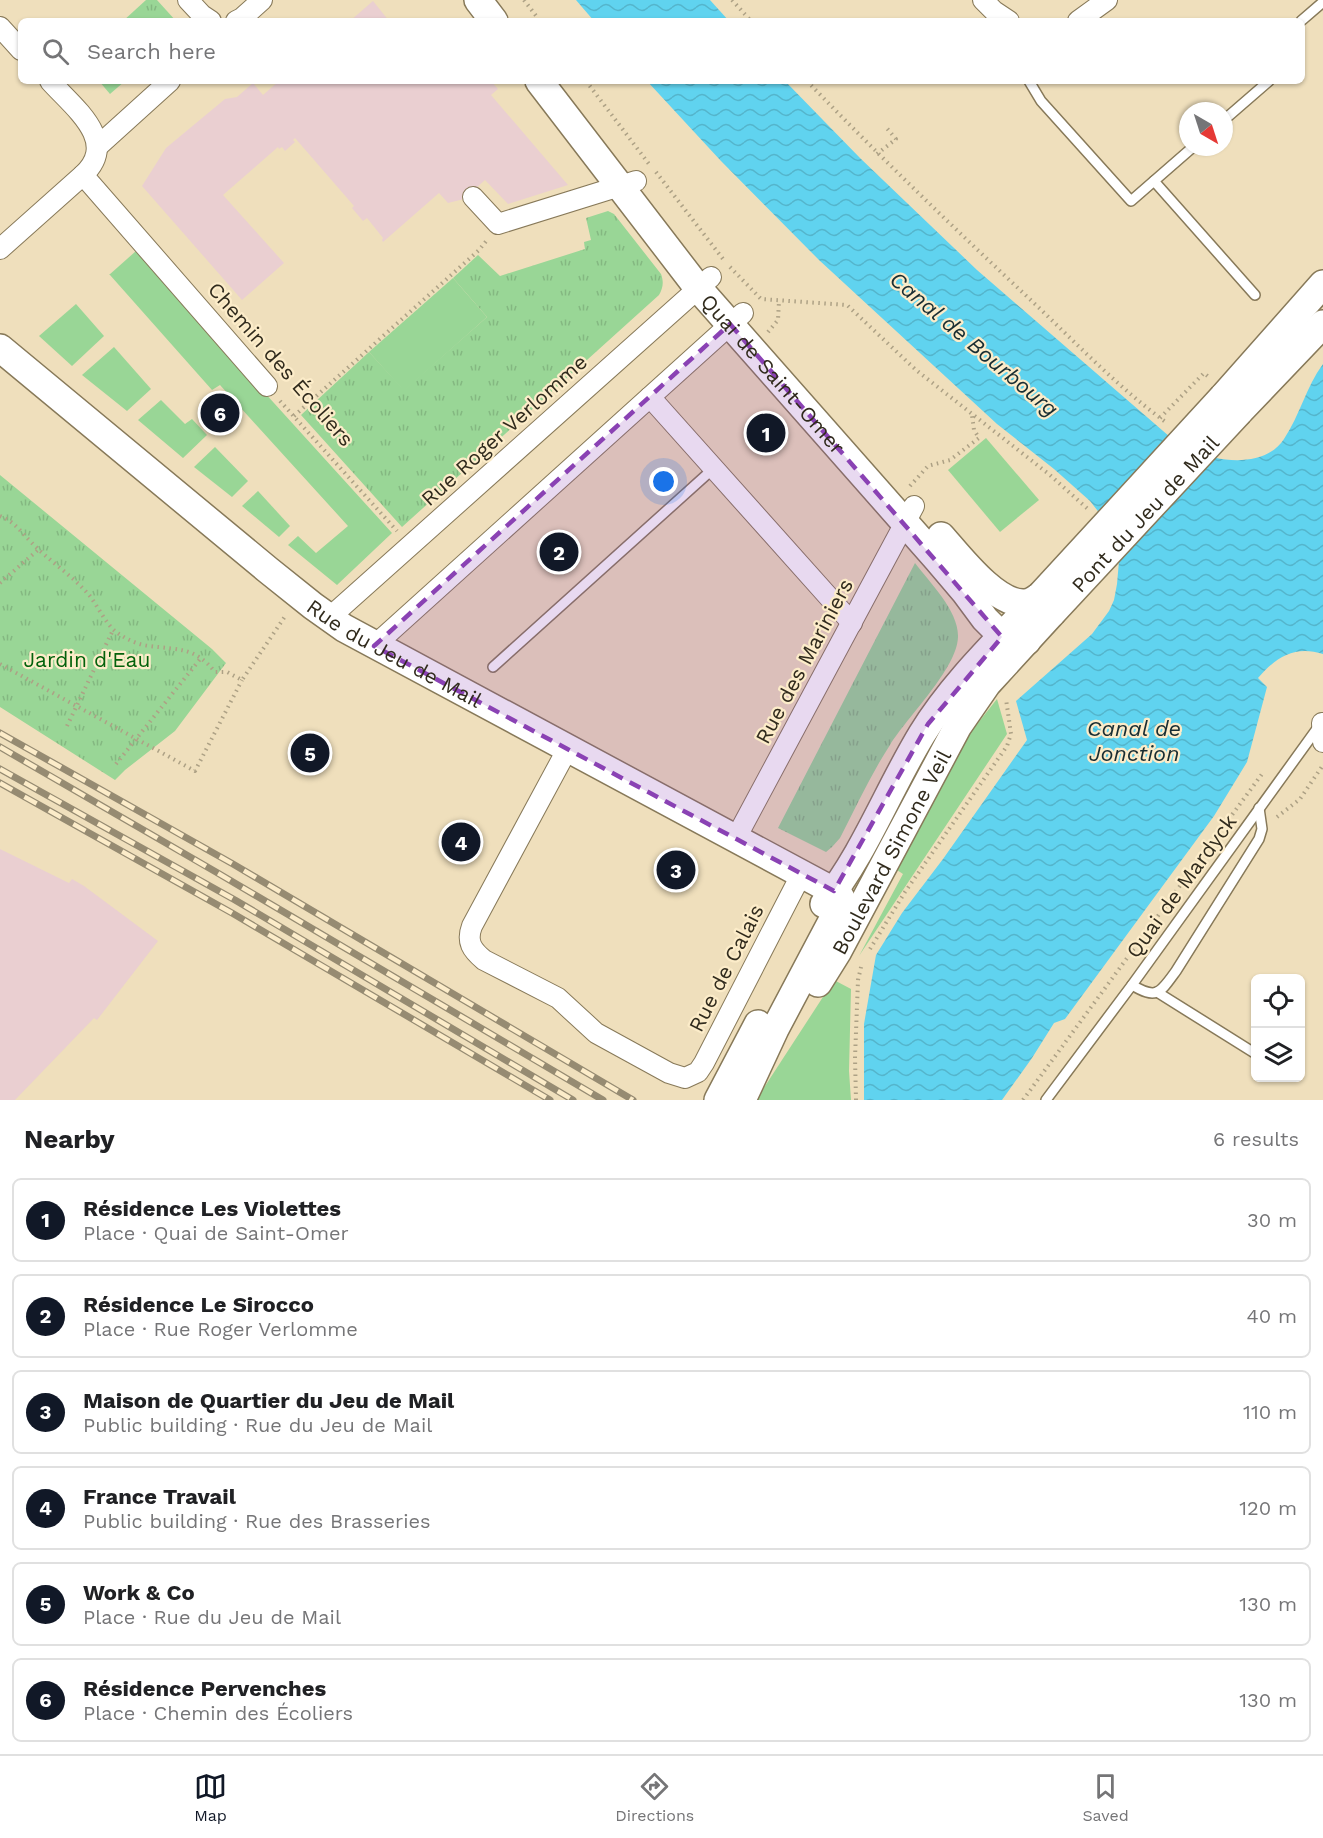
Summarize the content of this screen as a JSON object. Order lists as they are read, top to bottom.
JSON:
{
  "streets": {
    "main road": [
      "Quai de Saint-Omer",
      "Pont du Jeu de Mail",
      "Rue du Jeu de Mail",
      "Boulevard Simone Veil"
    ],
    "street": [
      "Chemin des Écoliers",
      "Rue Roger Verlomme",
      "Rue des Mariniers",
      "Rue de Calais"
    ],
    "lane": ["Quai de Mardyck"]
  },
  "crossings": [
    ["Quai de Saint-Omer", "Rue Roger Verlomme"],
    ["Quai de Saint-Omer", "Pont du Jeu de Mail"],
    ["Quai de Saint-Omer", "Rue des Mariniers"],
    ["Quai de Saint-Omer", "Boulevard Simone Veil"],
    ["Rue Roger Verlomme", "Rue du Jeu de Mail"],
    ["Pont du Jeu de Mail", "Boulevard Simone Veil"],
    ["Rue du Jeu de Mail", "Rue des Mariniers"],
    ["Rue du Jeu de Mail", "Boulevard Simone Veil"],
    ["Rue du Jeu de Mail", "Rue de Calais"]
  ],
  "water": ["Canal de Bourbourg", "Canal de Jonction"],
  "parks": ["Jardin d'Eau"],
  "north": "bottom right",
  "page": {
    "search": "Search here",
    "pins": [
      "6",
      "1",
      "2",
      "5",
      "4",
      "3"
    ],
    "heading": ["Nearby", "6 results"],
    "list": [
      {
        "mark": "1",
        "name": "Résidence Les Violettes",
        "note": "Place · Quai de Saint-Omer",
        "value": "30 m"
      },
      {
        "mark": "2",
        "name": "Résidence Le Sirocco",
        "note": "Place · Rue Roger Verlomme",
        "value": "40 m"
      },
      {
        "mark": "3",
        "name": "Maison de Quartier du Jeu de Mail",
        "note": "Public building · Rue du Jeu de Mail",
        "value": "110 m"
      },
      {
        "mark": "4",
        "name": "France Travail",
        "note": "Public building · Rue des Brasseries",
        "value": "120 m"
      },
      {
        "mark": "5",
        "name": "Work & Co",
        "note": "Place · Rue du Jeu de Mail",
        "value": "130 m"
      },
      {
        "mark": "6",
        "name": "Résidence Pervenches",
        "note": "Place · Chemin des Écoliers",
        "value": "130 m"
      }
    ],
    "nav": ["Map", "Directions", "Saved"]
  }
}
